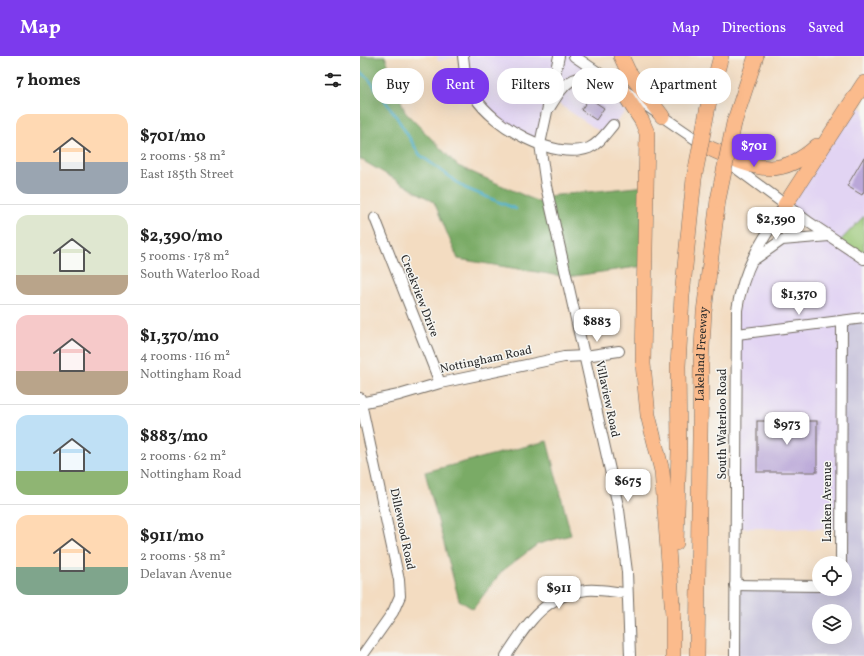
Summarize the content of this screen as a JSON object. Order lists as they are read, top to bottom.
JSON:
{
  "streets": {
    "highway": ["Lakeland Freeway"],
    "street": [
      "Creekview Drive",
      "Nottingham Road",
      "Villaview Road",
      "South Waterloo Road",
      "Lanken Avenue",
      "Dillewood Road"
    ]
  },
  "crossings": [
    ["Creekview Drive", "Nottingham Road"],
    ["Nottingham Road", "Villaview Road"],
    ["Nottingham Road", "Dillewood Road"]
  ],
  "page": {
    "header": "Map",
    "nav": ["Map", "Directions", "Saved"],
    "heading": "7 homes",
    "chip": [
      "Buy",
      "Rent",
      "Filters",
      "New",
      "Apartment"
    ],
    "list": [
      {
        "name": "$701/mo",
        "note": "2 rooms · 58 m² · East 185th Street"
      },
      {
        "name": "$2,390/mo",
        "note": "5 rooms · 178 m² · South Waterloo Road"
      },
      {
        "name": "$1,370/mo",
        "note": "4 rooms · 116 m² · Nottingham Road"
      },
      {
        "name": "$883/mo",
        "note": "2 rooms · 62 m² · Nottingham Road"
      },
      {
        "name": "$911/mo",
        "note": "2 rooms · 58 m² · Delavan Avenue"
      }
    ],
    "price": [
      "$701",
      "$2,390",
      "$1,370",
      "$883",
      "$973",
      "$675",
      "$911"
    ]
  }
}
